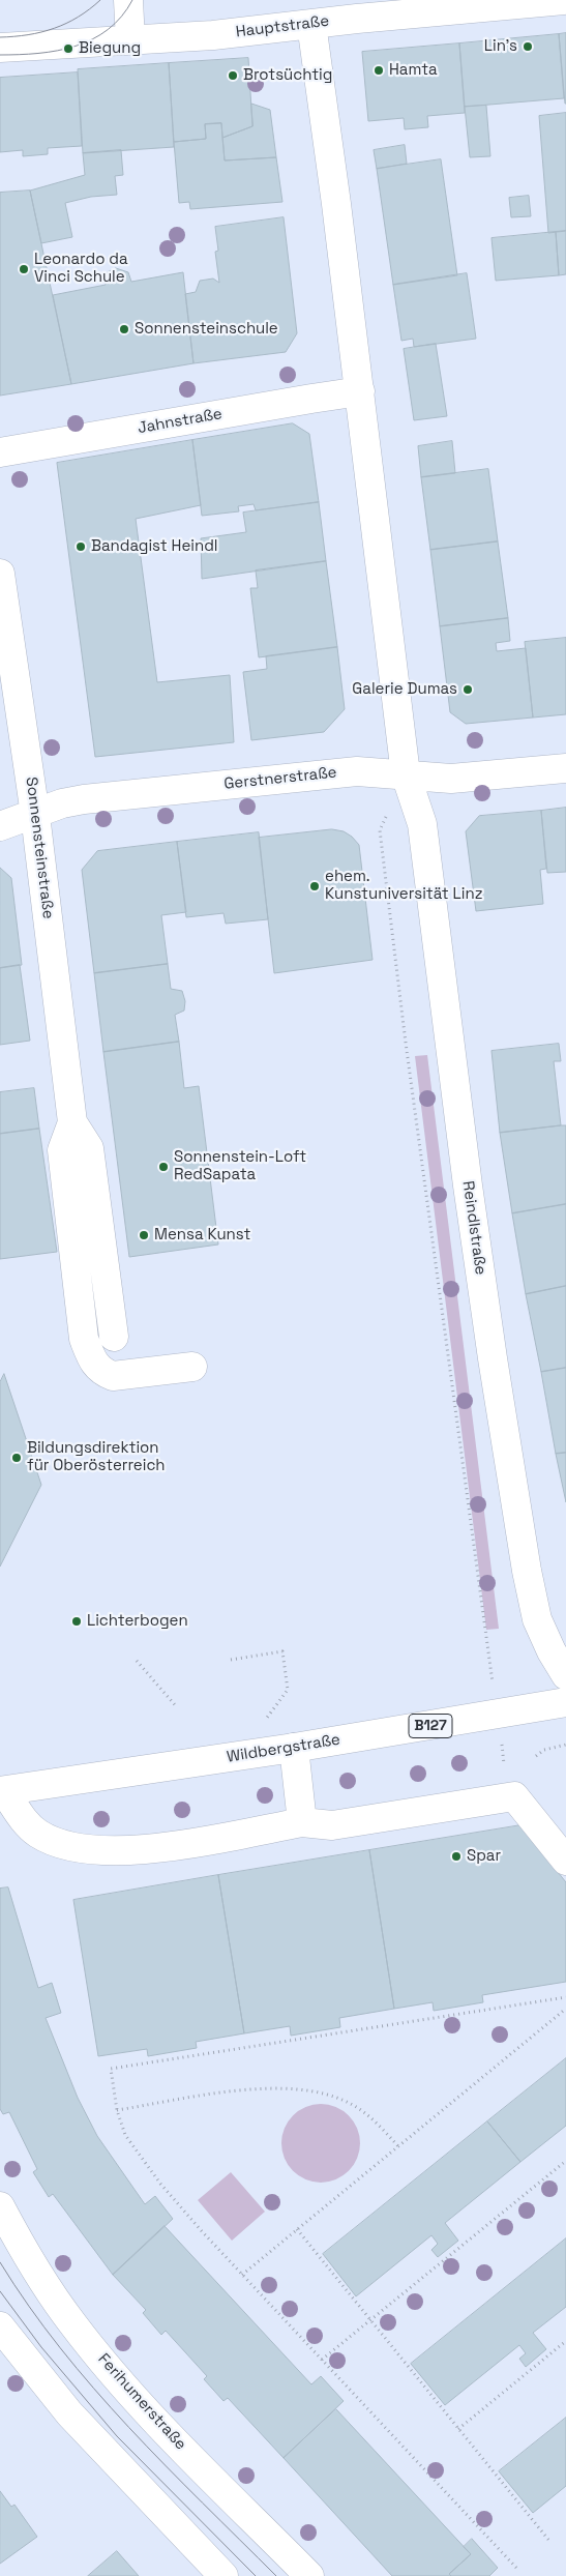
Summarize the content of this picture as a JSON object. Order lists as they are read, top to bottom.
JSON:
{
  "streets": {
    "street": [
      "Hauptstraße",
      "Jahnstraße",
      "Gerstnerstraße",
      "Sonnensteinstraße",
      "Reindlstraße",
      "B127",
      "Wildbergstraße",
      "Ferihumerstraße"
    ]
  },
  "crossings": [
    ["Hauptstraße", "Reindlstraße"],
    ["Jahnstraße", "Reindlstraße"],
    ["Gerstnerstraße", "Sonnensteinstraße"],
    ["Gerstnerstraße", "Reindlstraße"]
  ],
  "places": [
    "Lin's",
    "Biegung",
    "Hamta",
    "Brotsüchtig",
    "Leonardo da Vinci Schule",
    "Sonnensteinschule",
    "Bandagist Heindl",
    "Galerie Dumas",
    "ehem. Kunstuniversität Linz",
    "Sonnenstein-Loft RedSapata",
    "Mensa Kunst",
    "Bildungsdirektion für Oberösterreich",
    "Lichterbogen",
    "Spar"
  ]
}
